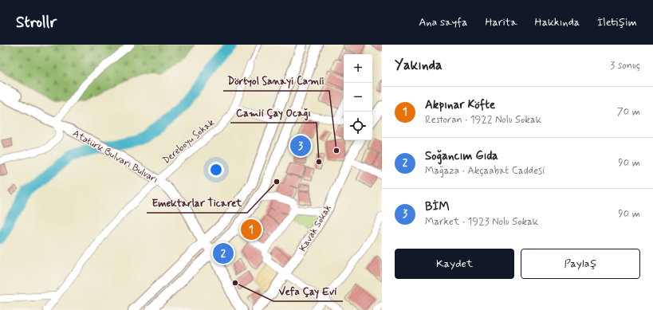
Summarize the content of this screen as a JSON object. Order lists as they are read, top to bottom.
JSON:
{
  "streets": {
    "main road": ["Atatürk Bulvarı Bulvarı", "Kavak Sokak"],
    "street": ["Dereboyu Sokak"]
  },
  "crossings": [
    ["Dereboyu Sokak", "Atatürk Bulvarı Bulvarı"]
  ],
  "places": [
    "Dörtyol Sanayi Camii",
    "Camii Çay Ocağı",
    "Emektarlar Ticaret",
    "Vefa Çay Evi"
  ],
  "page": {
    "header": "Strollr",
    "nav": [
      "Ana sayfa",
      "Harita",
      "Hakkında",
      "İletişim"
    ],
    "heading": ["Yakında", "3 sonuç"],
    "map_buttons": ["+", "−"],
    "list": [
      {
        "mark": "1",
        "name": "Akpınar Köfte",
        "note": "Restoran · 1922 Nolu Sokak",
        "value": "70 m"
      },
      {
        "mark": "2",
        "name": "Soğancım Gıda",
        "note": "Mağaza · Akçaabat Caddesi",
        "value": "90 m"
      },
      {
        "mark": "3",
        "name": "BİM",
        "note": "Market · 1923 Nolu Sokak",
        "value": "90 m"
      }
    ],
    "pins": ["3", "1", "2"],
    "buttons": ["Kaydet", "Paylaş"]
  }
}
